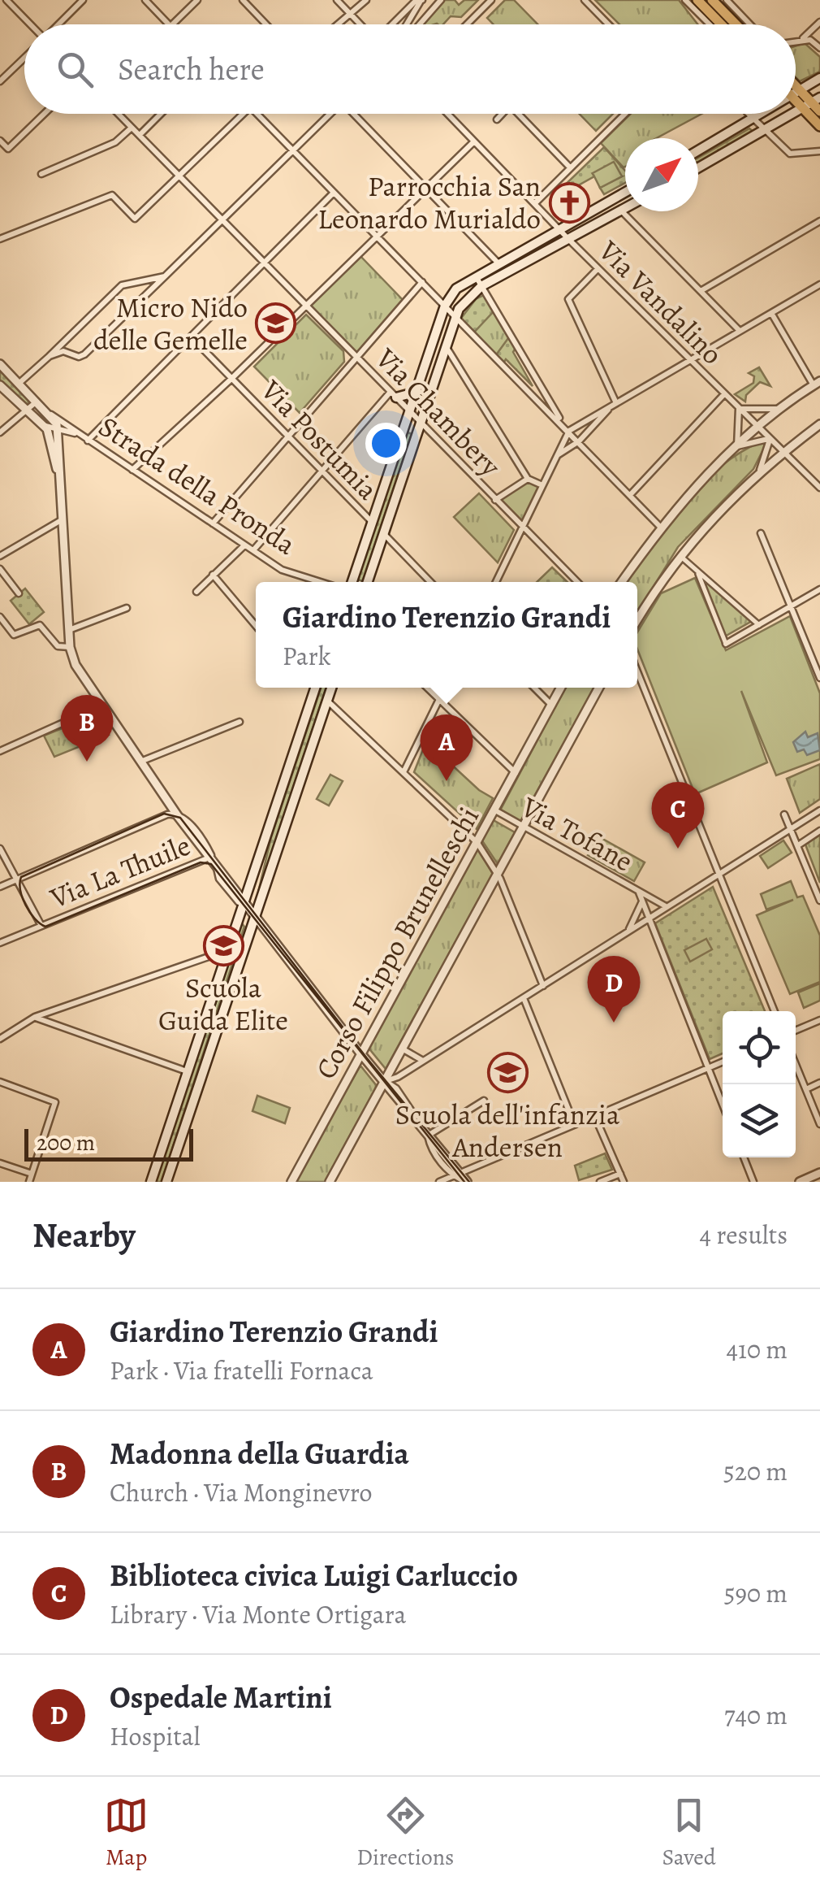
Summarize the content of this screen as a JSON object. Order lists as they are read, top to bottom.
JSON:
{
  "streets": {
    "street": [
      "Via Vandalino",
      "Via Chambery",
      "Via Postumia",
      "Strada della Pronda",
      "Via Tofane",
      "Via La Thuile",
      "Corso Filippo Brunelleschi"
    ]
  },
  "crossings": [
    ["Via Postumia", "Strada della Pronda"],
    ["Via Tofane", "Corso Filippo Brunelleschi"]
  ],
  "places": {
    "church": ["Parrocchia San Leonardo Murialdo"],
    "school or university": ["Micro Nido delle Gemelle", "Scuola Guida Elite", "Scuola dell'infanzia Andersen"]
  },
  "scale_bar": "200 m",
  "north": "top right",
  "page": {
    "search": "Search here",
    "popup": ["Giardino Terenzio Grandi", "Park"],
    "pins": [
      "B",
      "A",
      "C",
      "D"
    ],
    "scale": "200 m",
    "heading": ["Nearby", "4 results"],
    "list": [
      {
        "mark": "A",
        "name": "Giardino Terenzio Grandi",
        "note": "Park · Via fratelli Fornaca",
        "value": "410 m"
      },
      {
        "mark": "B",
        "name": "Madonna della Guardia",
        "note": "Church · Via Monginevro",
        "value": "520 m"
      },
      {
        "mark": "C",
        "name": "Biblioteca civica Luigi Carluccio",
        "note": "Library · Via Monte Ortigara",
        "value": "590 m"
      },
      {
        "mark": "D",
        "name": "Ospedale Martini",
        "note": "Hospital",
        "value": "740 m"
      }
    ],
    "nav": ["Map", "Directions", "Saved"]
  }
}
